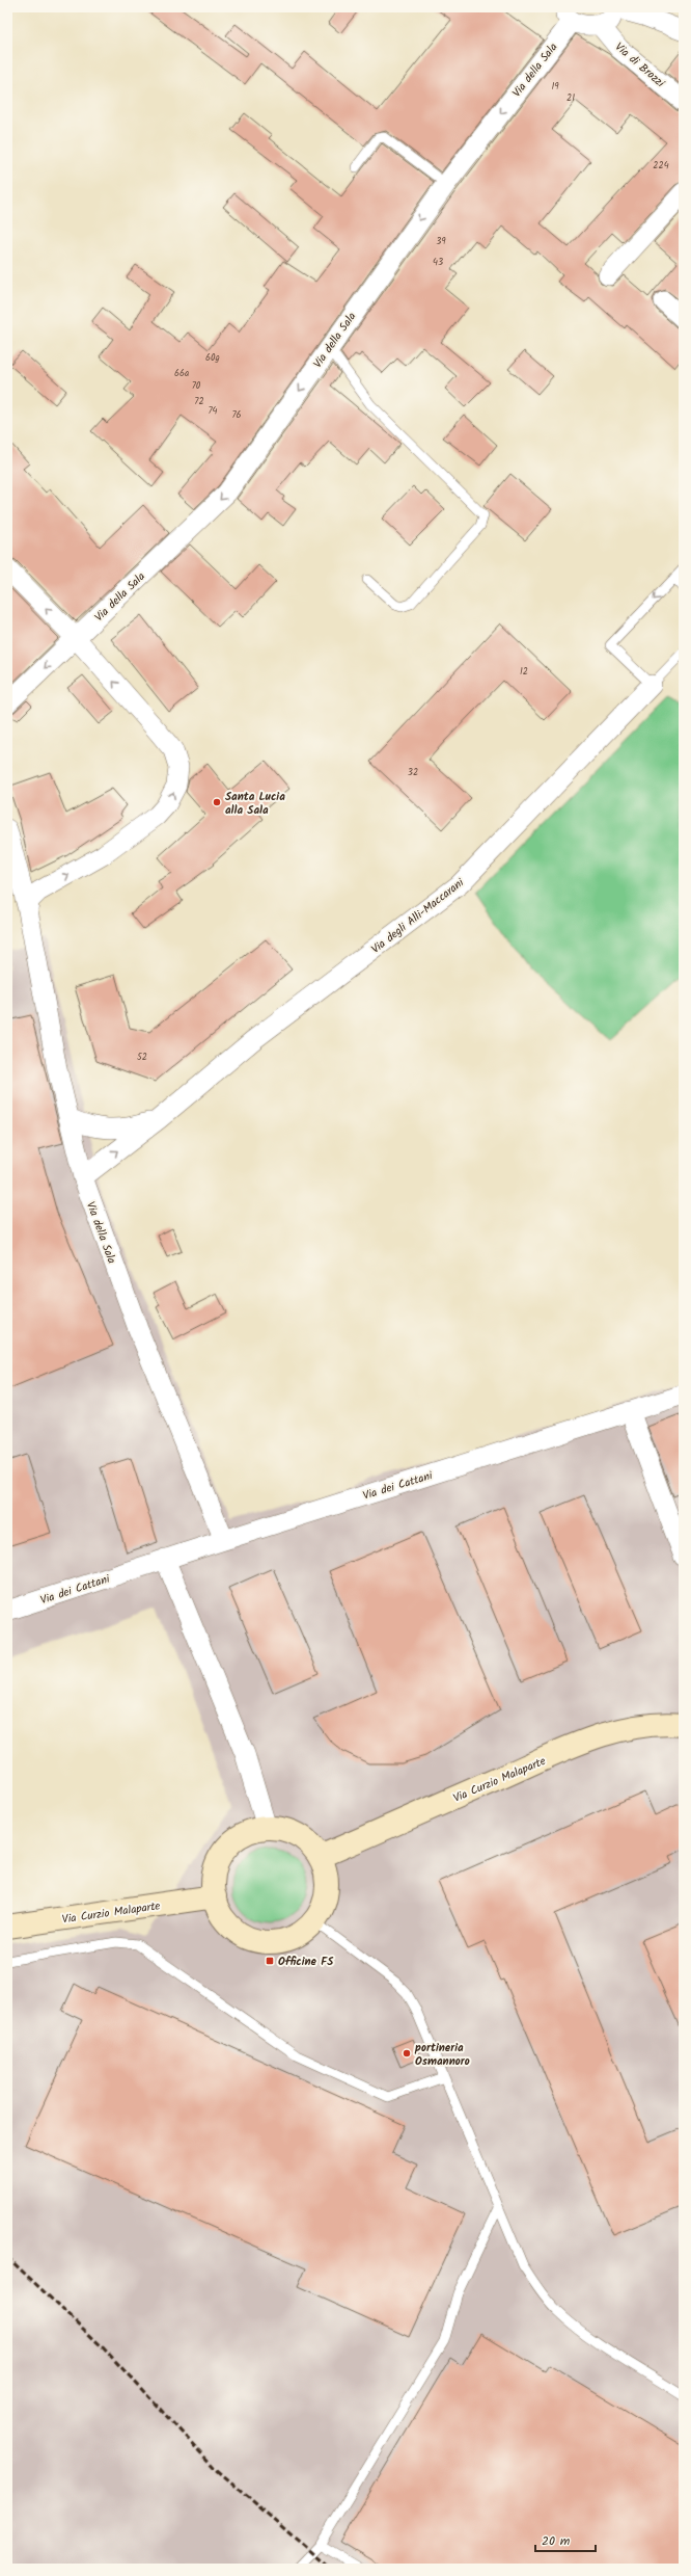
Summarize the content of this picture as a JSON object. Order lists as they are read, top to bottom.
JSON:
{
  "streets": {
    "street": [
      "Via di Brozzi",
      "Via della Sala",
      "Via degli Alli-Maccarani",
      "Via dei Cattani",
      "Via Curzio Malaparte"
    ]
  },
  "crossings": [
    ["Via della Sala", "Via degli Alli-Maccarani"],
    ["Via della Sala", "Via dei Cattani"]
  ],
  "one_way": ["Via della Sala"],
  "places": {
    "other": ["Santa Lucia alla Sala", "portineria Osmannoro"],
    "transit": ["Officine FS"]
  },
  "house_numbers": [
    "19",
    "21",
    "224",
    "39",
    "43",
    "60g",
    "66a",
    "70",
    "72",
    "74",
    "76",
    "12",
    "32",
    "52"
  ],
  "scale_bar": "20 m"
}
